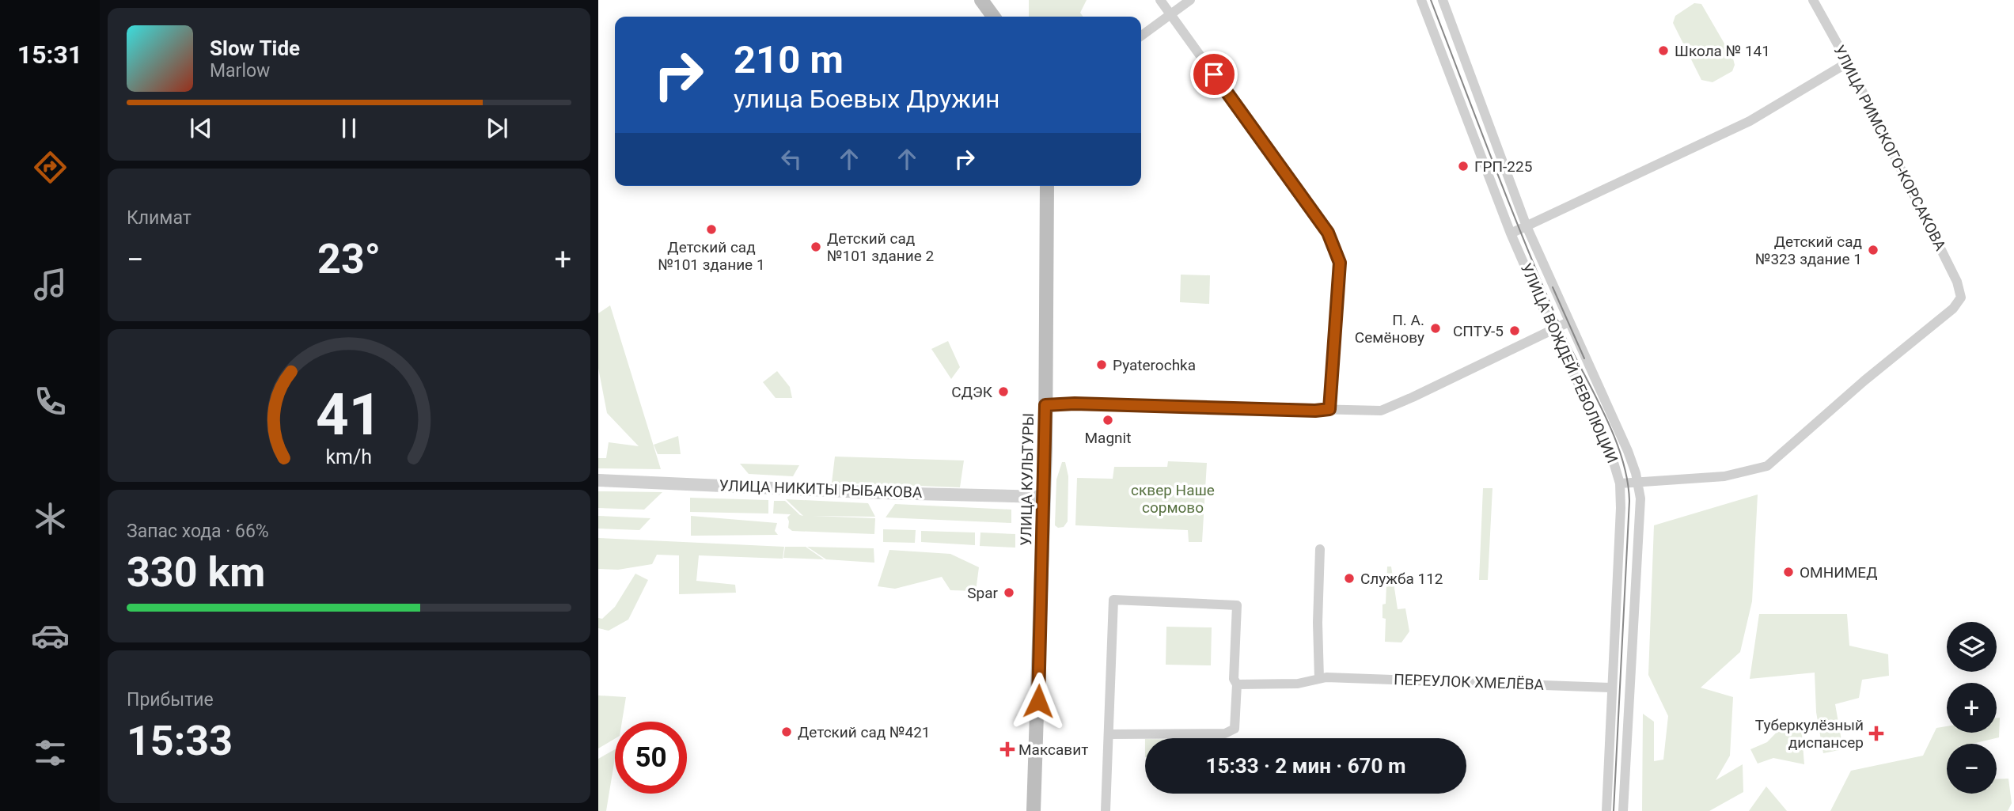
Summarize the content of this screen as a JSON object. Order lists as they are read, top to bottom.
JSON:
{
  "streets": {
    "main road": ["УЛИЦА КУЛЬТУРЫ"],
    "street": [
      "УЛИЦА РИМСКОГО-КОРСАКОВА",
      "УЛИЦА ВОЖДЕЙ РЕВОЛЮЦИИ",
      "УЛИЦА НИКИТЫ РЫБАКОВА",
      "ПЕРЕУЛОК ХМЕЛЁВА"
    ]
  },
  "crossings": [
    ["УЛИЦА РИМСКОГО-КОРСАКОВА", "УЛИЦА ВОЖДЕЙ РЕВОЛЮЦИИ"],
    ["УЛИЦА ВОЖДЕЙ РЕВОЛЮЦИИ", "ПЕРЕУЛОК ХМЕЛЁВА"],
    ["УЛИЦА КУЛЬТУРЫ", "УЛИЦА НИКИТЫ РЫБАКОВА"]
  ],
  "parks": ["сквер Наше сормово"],
  "places": {
    "other": [
      "Школа № 141",
      "ГРП-225",
      "Детский сад №101 здание 1",
      "Детский сад №101 здание 2",
      "Детский сад №323 здание 1",
      "П. А. Семёнову",
      "СПТУ-5",
      "Pyaterochka",
      "СДЭК",
      "Magnit",
      "ОМНИМЕД",
      "Служба 112",
      "Spar",
      "Детский сад №421"
    ],
    "health": ["Туберкулёзный диспансер", "Максавит"]
  },
  "page": {
    "tabs": "15:31",
    "turn": ["210 m", "улица Боевых Дружин"],
    "song": ["Slow Tide", "Marlow"],
    "tile": [
      "Климат",
      ["Запас хода · 66%", "330 km"],
      ["Прибытие", "15:33"]
    ],
    "heat": ["−", "23°", "+"],
    "map_buttons": ["+", "−"],
    "limit": "50",
    "trip": "15:33 · 2 мин · 670 m",
    "gauge": ["41", "km/h"]
  }
}
